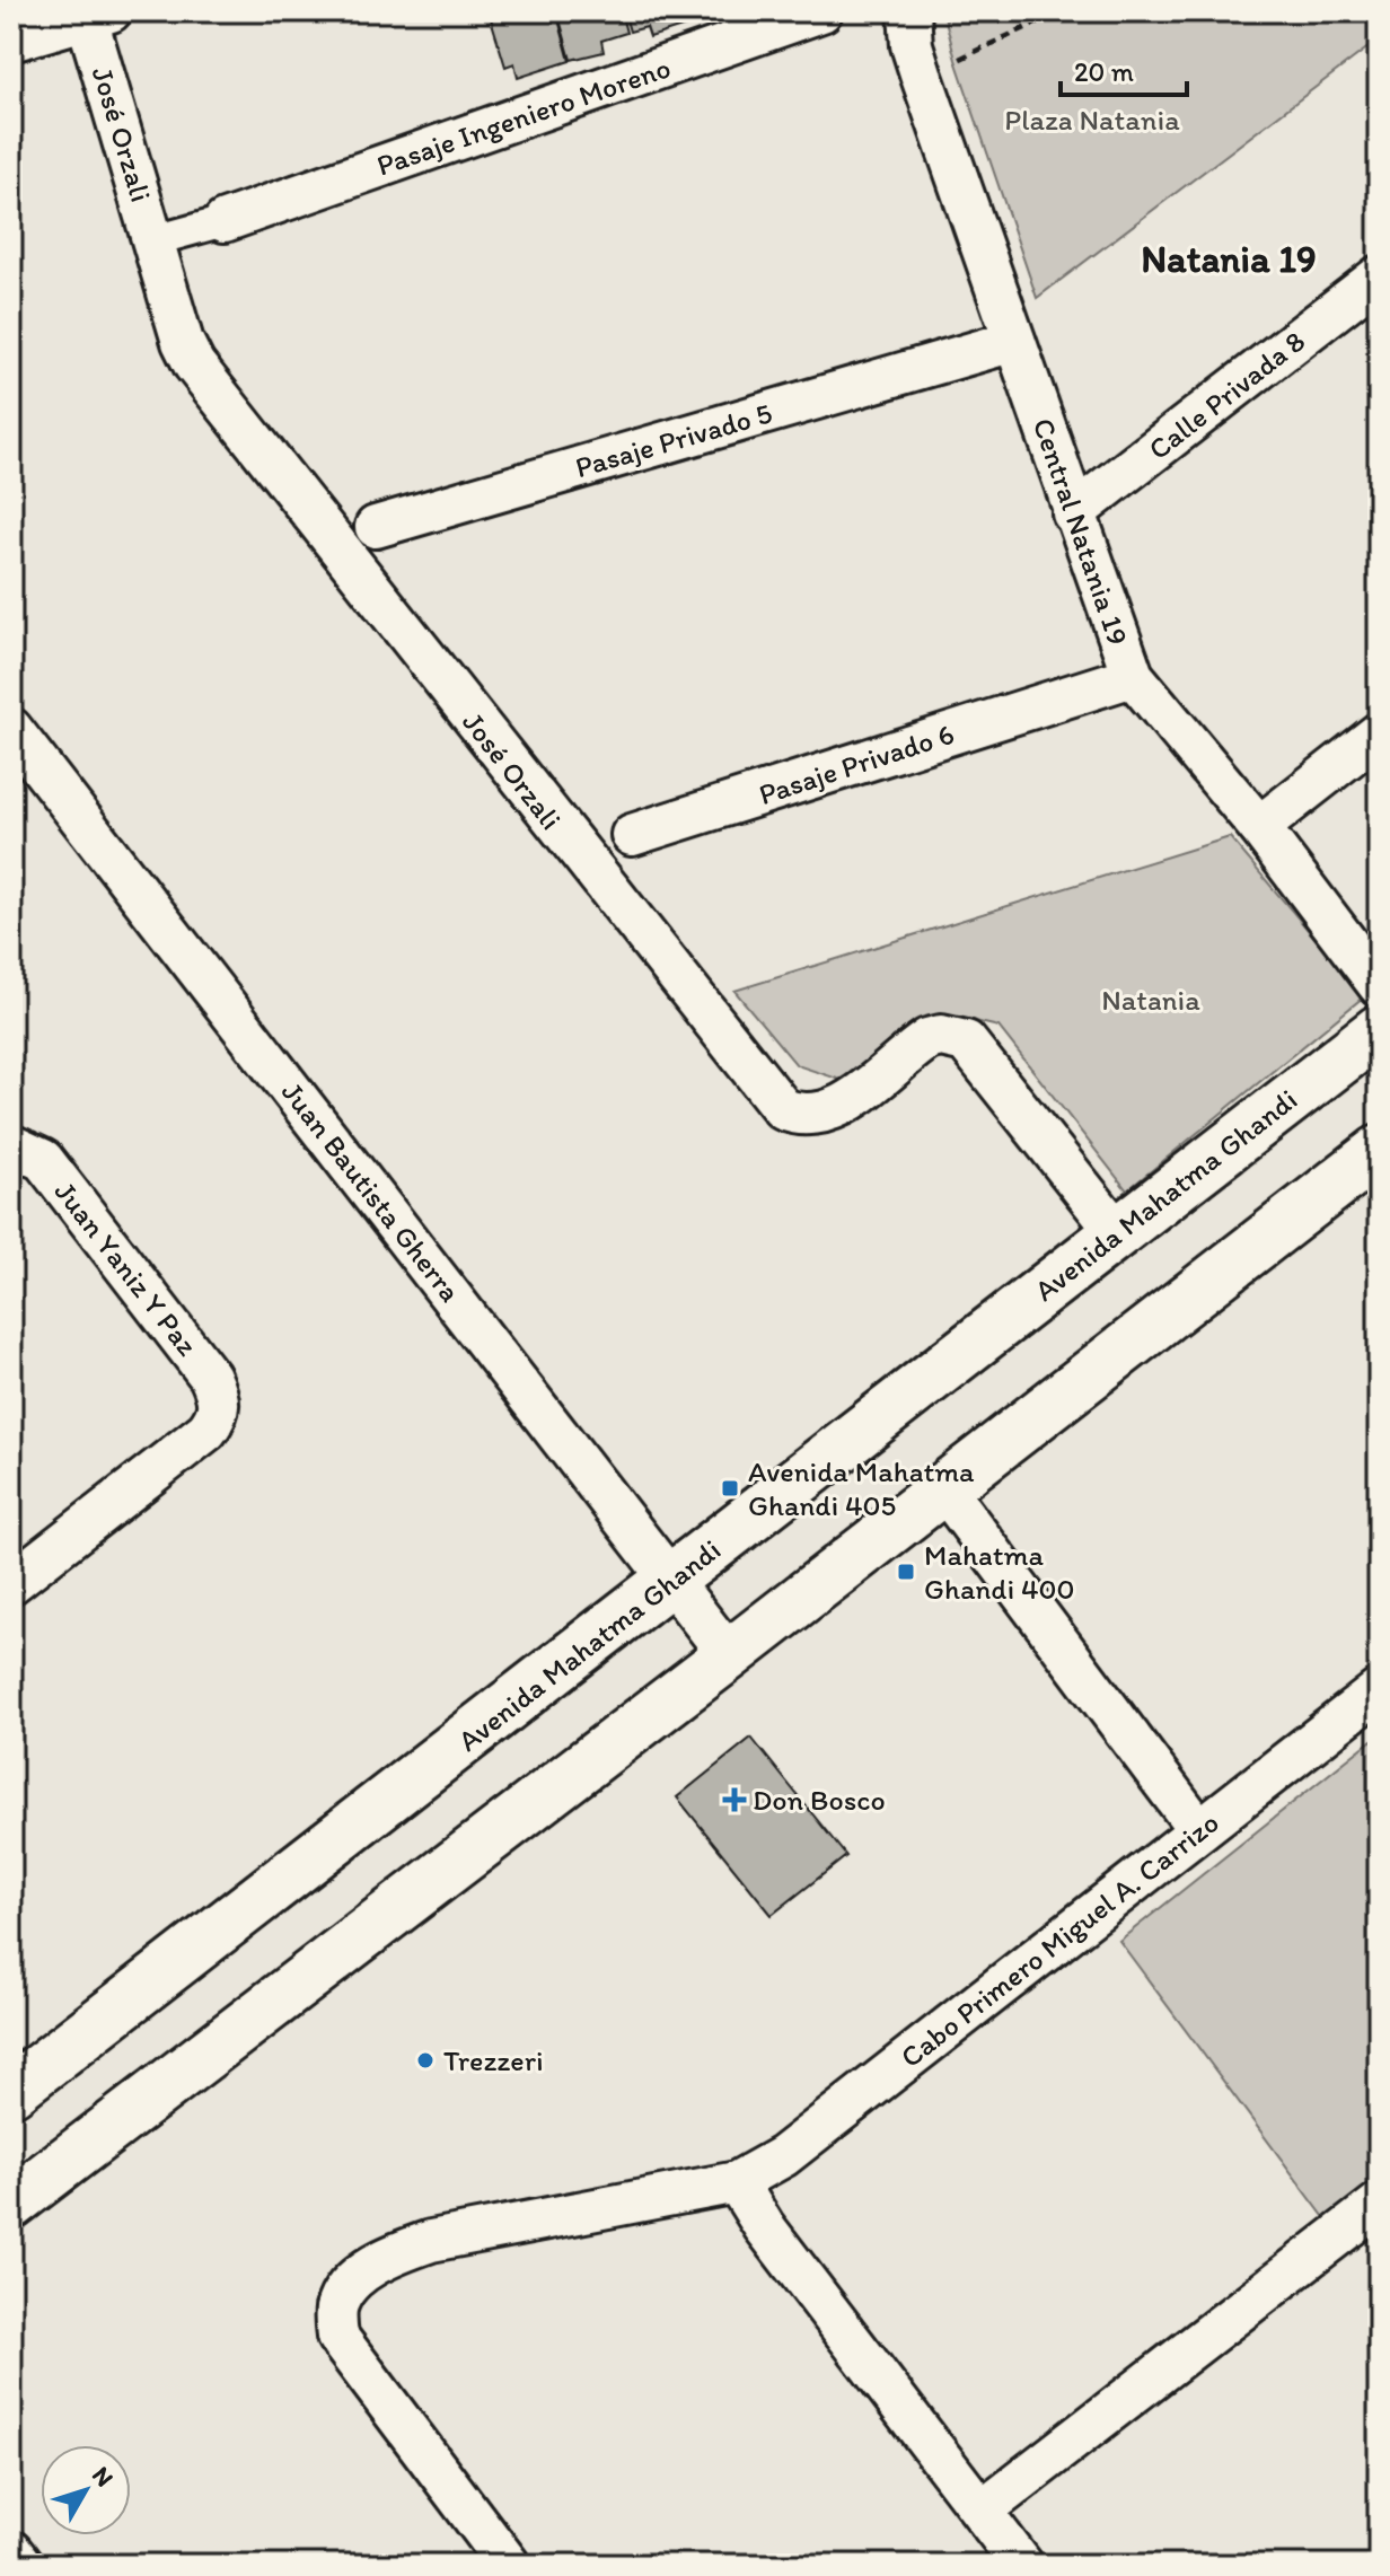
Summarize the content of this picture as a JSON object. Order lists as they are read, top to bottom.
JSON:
{
  "streets": {
    "main road": ["Avenida Mahatma Ghandi"],
    "street": [
      "Pasaje Ingeniero Moreno",
      "José Orzali",
      "Calle Privada 8",
      "Pasaje Privado 5",
      "Central Natania 19",
      "Pasaje Privado 6",
      "Juan Bautista Gherra",
      "Juan Yaniz Y Paz",
      "Cabo Primero Miguel A. Carrizo"
    ]
  },
  "crossings": [
    ["José Orzali", "Pasaje Privado 5"],
    ["José Orzali", "Pasaje Privado 6"],
    ["José Orzali", "Avenida Mahatma Ghandi"],
    ["Calle Privada 8", "Central Natania 19"],
    ["Pasaje Privado 5", "Central Natania 19"],
    ["Central Natania 19", "Pasaje Privado 6"],
    ["Juan Bautista Gherra", "Avenida Mahatma Ghandi"]
  ],
  "districts": ["Natania 19"],
  "parks": ["Plaza Natania", "Natania"],
  "places": {
    "transit": ["Avenida Mahatma Ghandi 405", "Mahatma Ghandi 400"],
    "health": ["Don Bosco"],
    "other": ["Trezzeri"]
  },
  "scale_bar": "20 m",
  "north": "top right"
}
